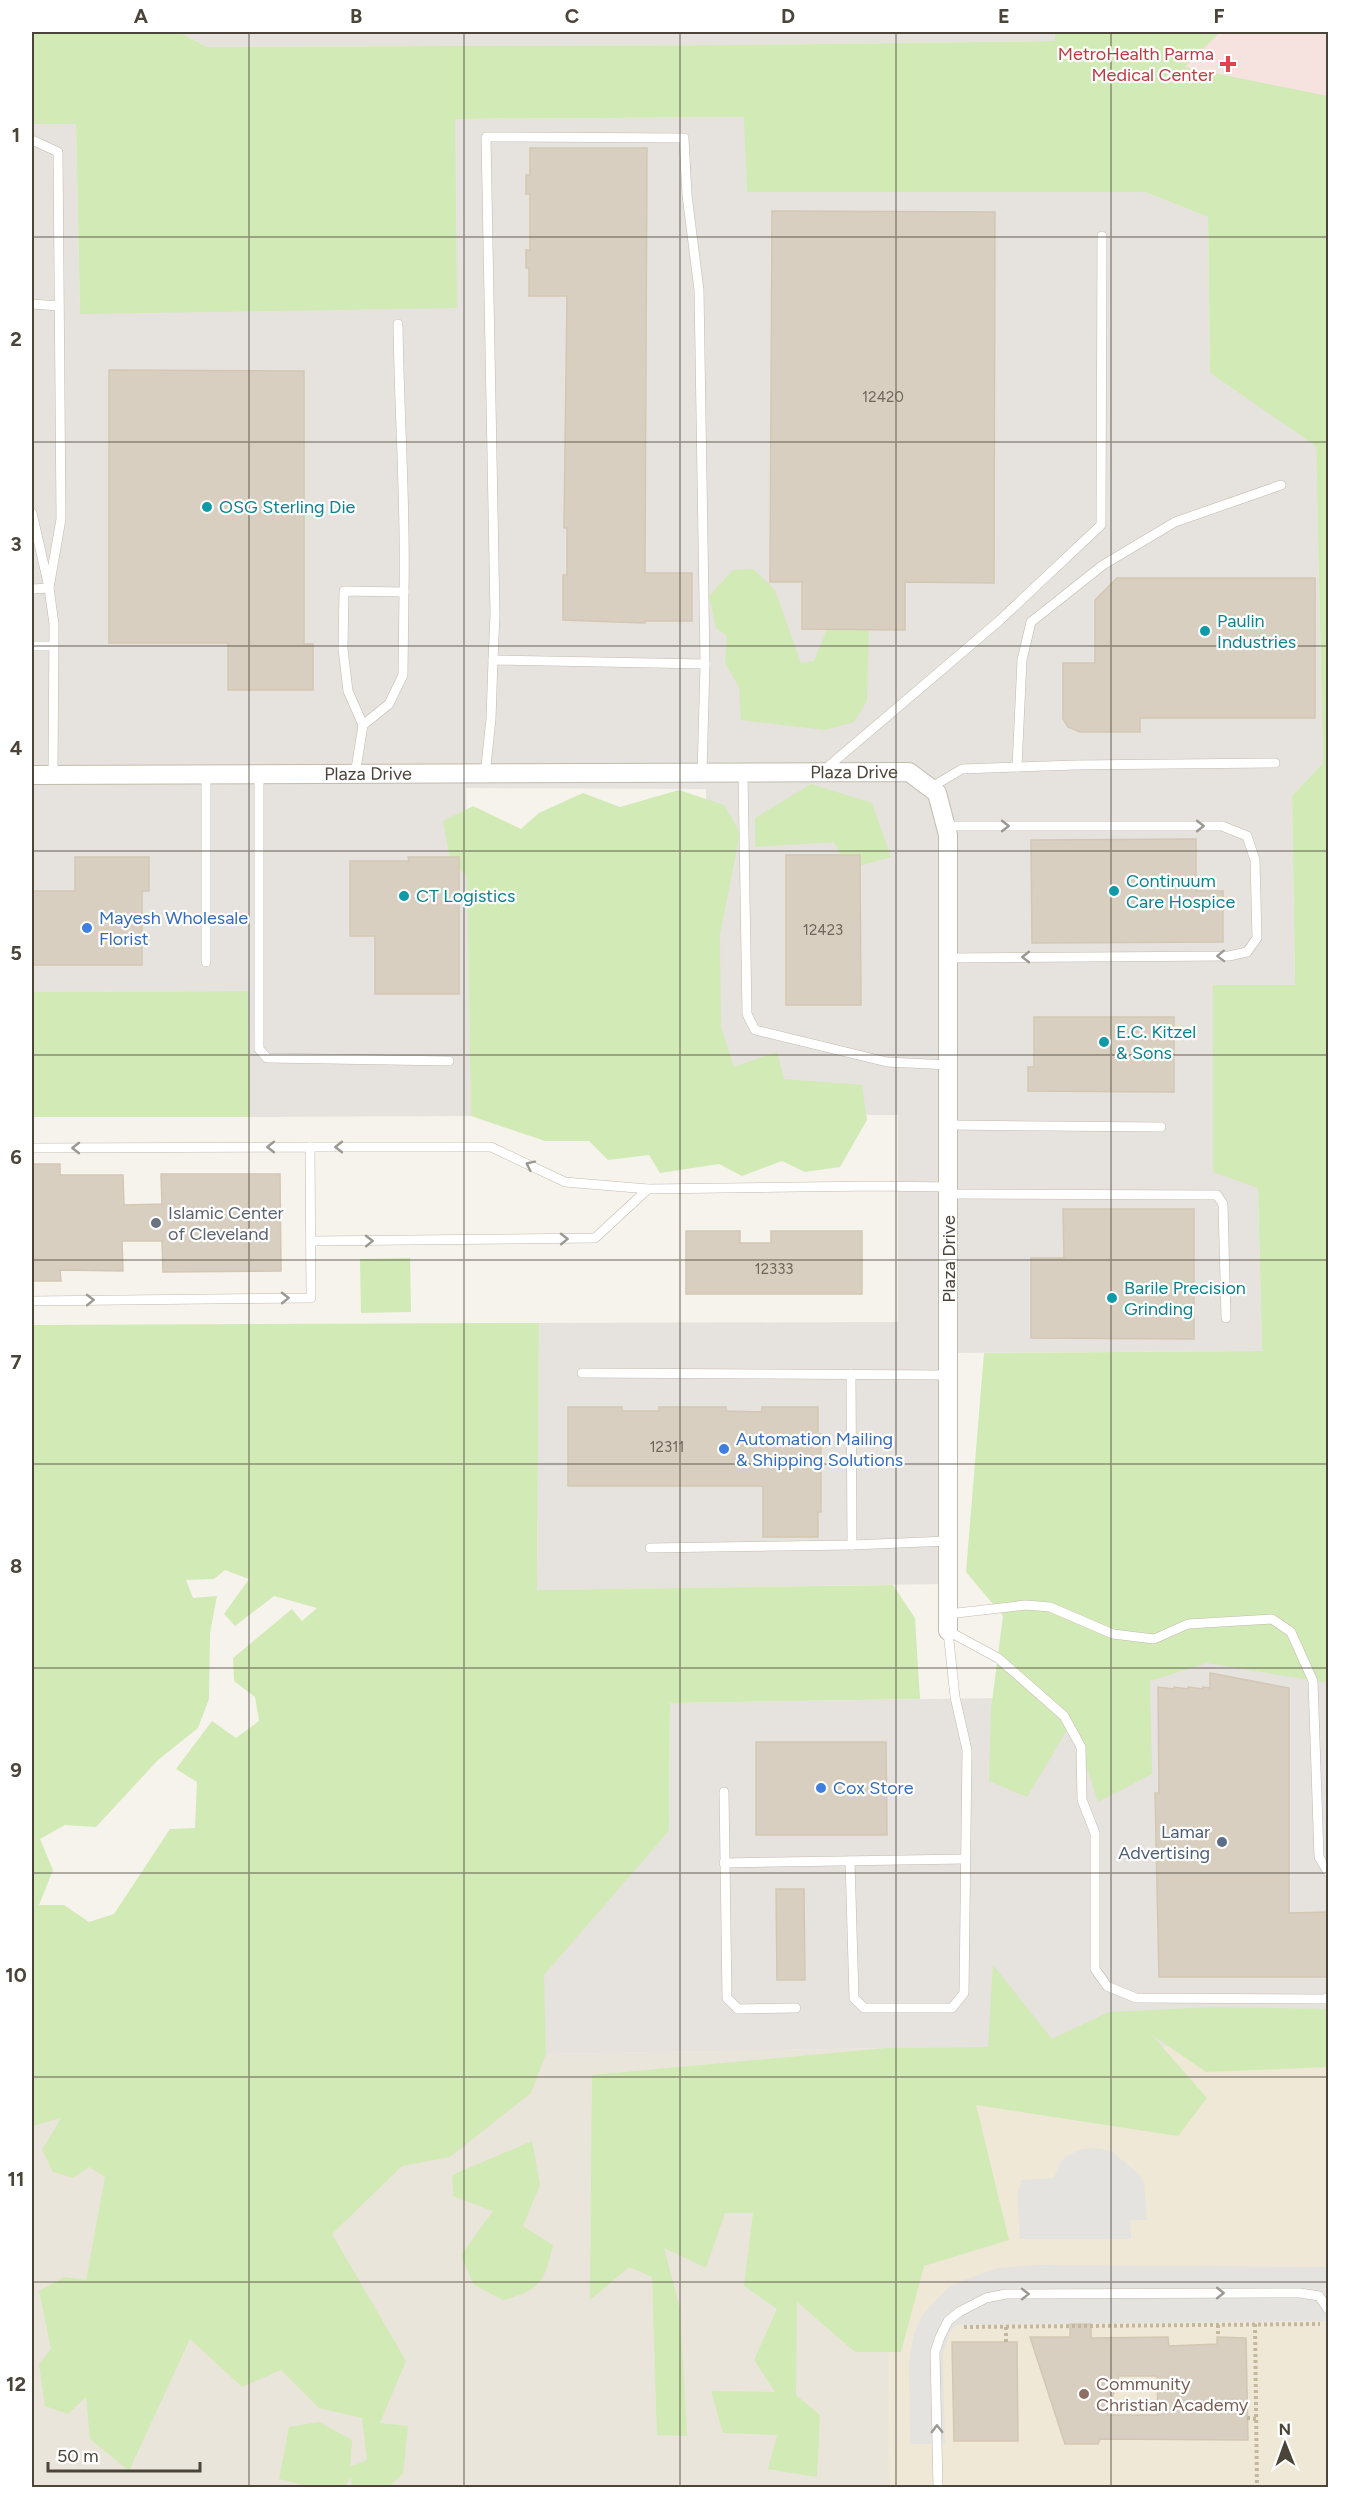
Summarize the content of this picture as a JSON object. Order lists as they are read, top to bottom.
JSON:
{
  "streets": {
    "street": ["Plaza Drive"]
  },
  "places": {
    "health": ["MetroHealth Parma Medical Center"],
    "other": [
      "OSG Sterling Die",
      "Paulin Industries",
      "Continuum Care Hospice",
      "CT Logistics",
      "Mayesh Wholesale Florist",
      "E.C. Kitzel & Sons",
      "Islamic Center of Cleveland",
      "Barile Precision Grinding",
      "Automation Mailing & Shipping Solutions",
      "Cox Store",
      "Lamar Advertising",
      "Community Christian Academy"
    ]
  },
  "house_numbers": [
    "12420",
    "12423",
    "12333",
    "12311"
  ],
  "scale_bar": "50 m",
  "north": "top",
  "grid": {
    "columns": [
      "A",
      "B",
      "C",
      "D",
      "E",
      "F"
    ],
    "rows": [
      "1",
      "2",
      "3",
      "4",
      "5",
      "6",
      "7",
      "8",
      "9",
      "10",
      "11",
      "12"
    ]
  }
}
